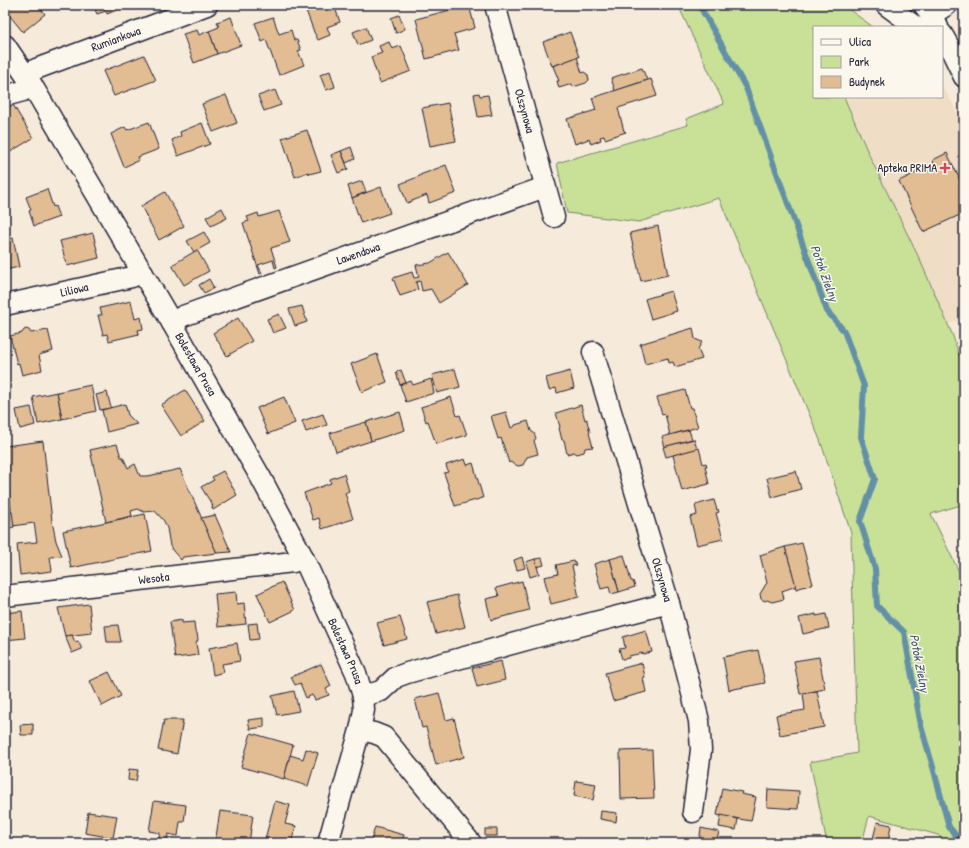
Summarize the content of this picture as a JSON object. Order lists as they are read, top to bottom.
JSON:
{
  "streets": {
    "street": [
      "Rumiankowa",
      "Olszynowa",
      "Lawendowa",
      "Liliowa",
      "Bolesława Prusa",
      "Wesoła"
    ]
  },
  "crossings": [
    ["Rumiankowa", "Bolesława Prusa"],
    ["Olszynowa", "Lawendowa"],
    ["Olszynowa", "Bolesława Prusa"],
    ["Lawendowa", "Bolesława Prusa"],
    ["Liliowa", "Bolesława Prusa"],
    ["Bolesława Prusa", "Wesoła"]
  ],
  "water": ["Potok Zielny"],
  "places": {
    "health": ["Apteka PRIMA"]
  },
  "legend": ["Ulica", "Park", "Budynek"]
}
